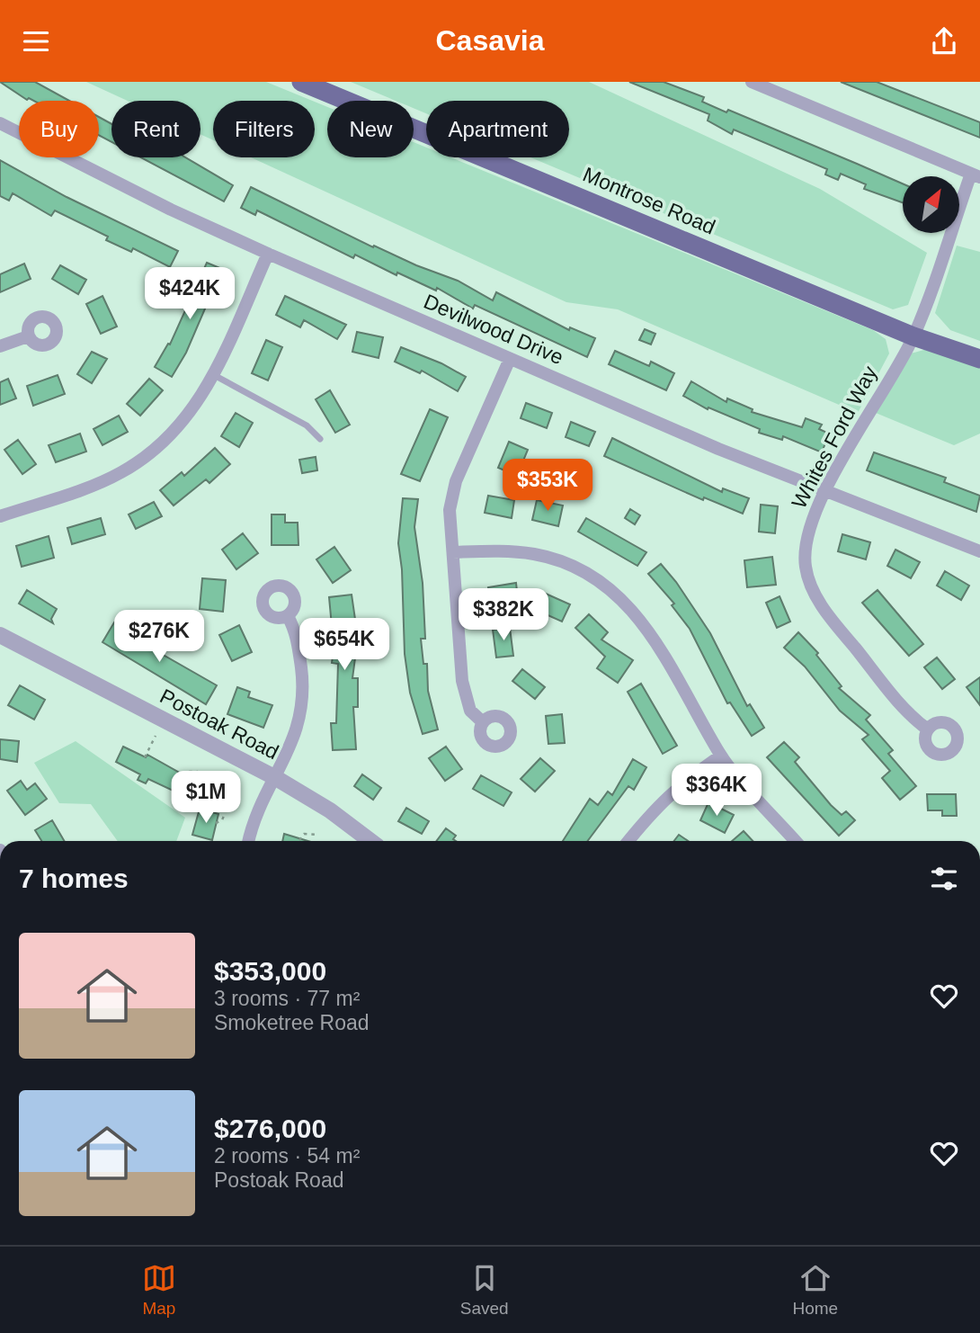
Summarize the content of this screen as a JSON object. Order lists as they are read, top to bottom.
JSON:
{
  "streets": {
    "main road": ["Montrose Road"],
    "street": ["Devilwood Drive", "Whites Ford Way", "Postoak Road"]
  },
  "crossings": [
    ["Montrose Road", "Whites Ford Way"],
    ["Devilwood Drive", "Whites Ford Way"]
  ],
  "north": "top right",
  "page": {
    "header": "Casavia",
    "chip": [
      "Buy",
      "Rent",
      "Filters",
      "New",
      "Apartment"
    ],
    "price": [
      "$424K",
      "$353K",
      "$382K",
      "$276K",
      "$654K",
      "$364K",
      "$1M"
    ],
    "heading": "7 homes",
    "list": [
      {
        "name": "$353,000",
        "note": "3 rooms · 77 m² · Smoketree Road"
      },
      {
        "name": "$276,000",
        "note": "2 rooms · 54 m² · Postoak Road"
      }
    ],
    "tabs": ["Map", "Saved", "Home"]
  }
}
